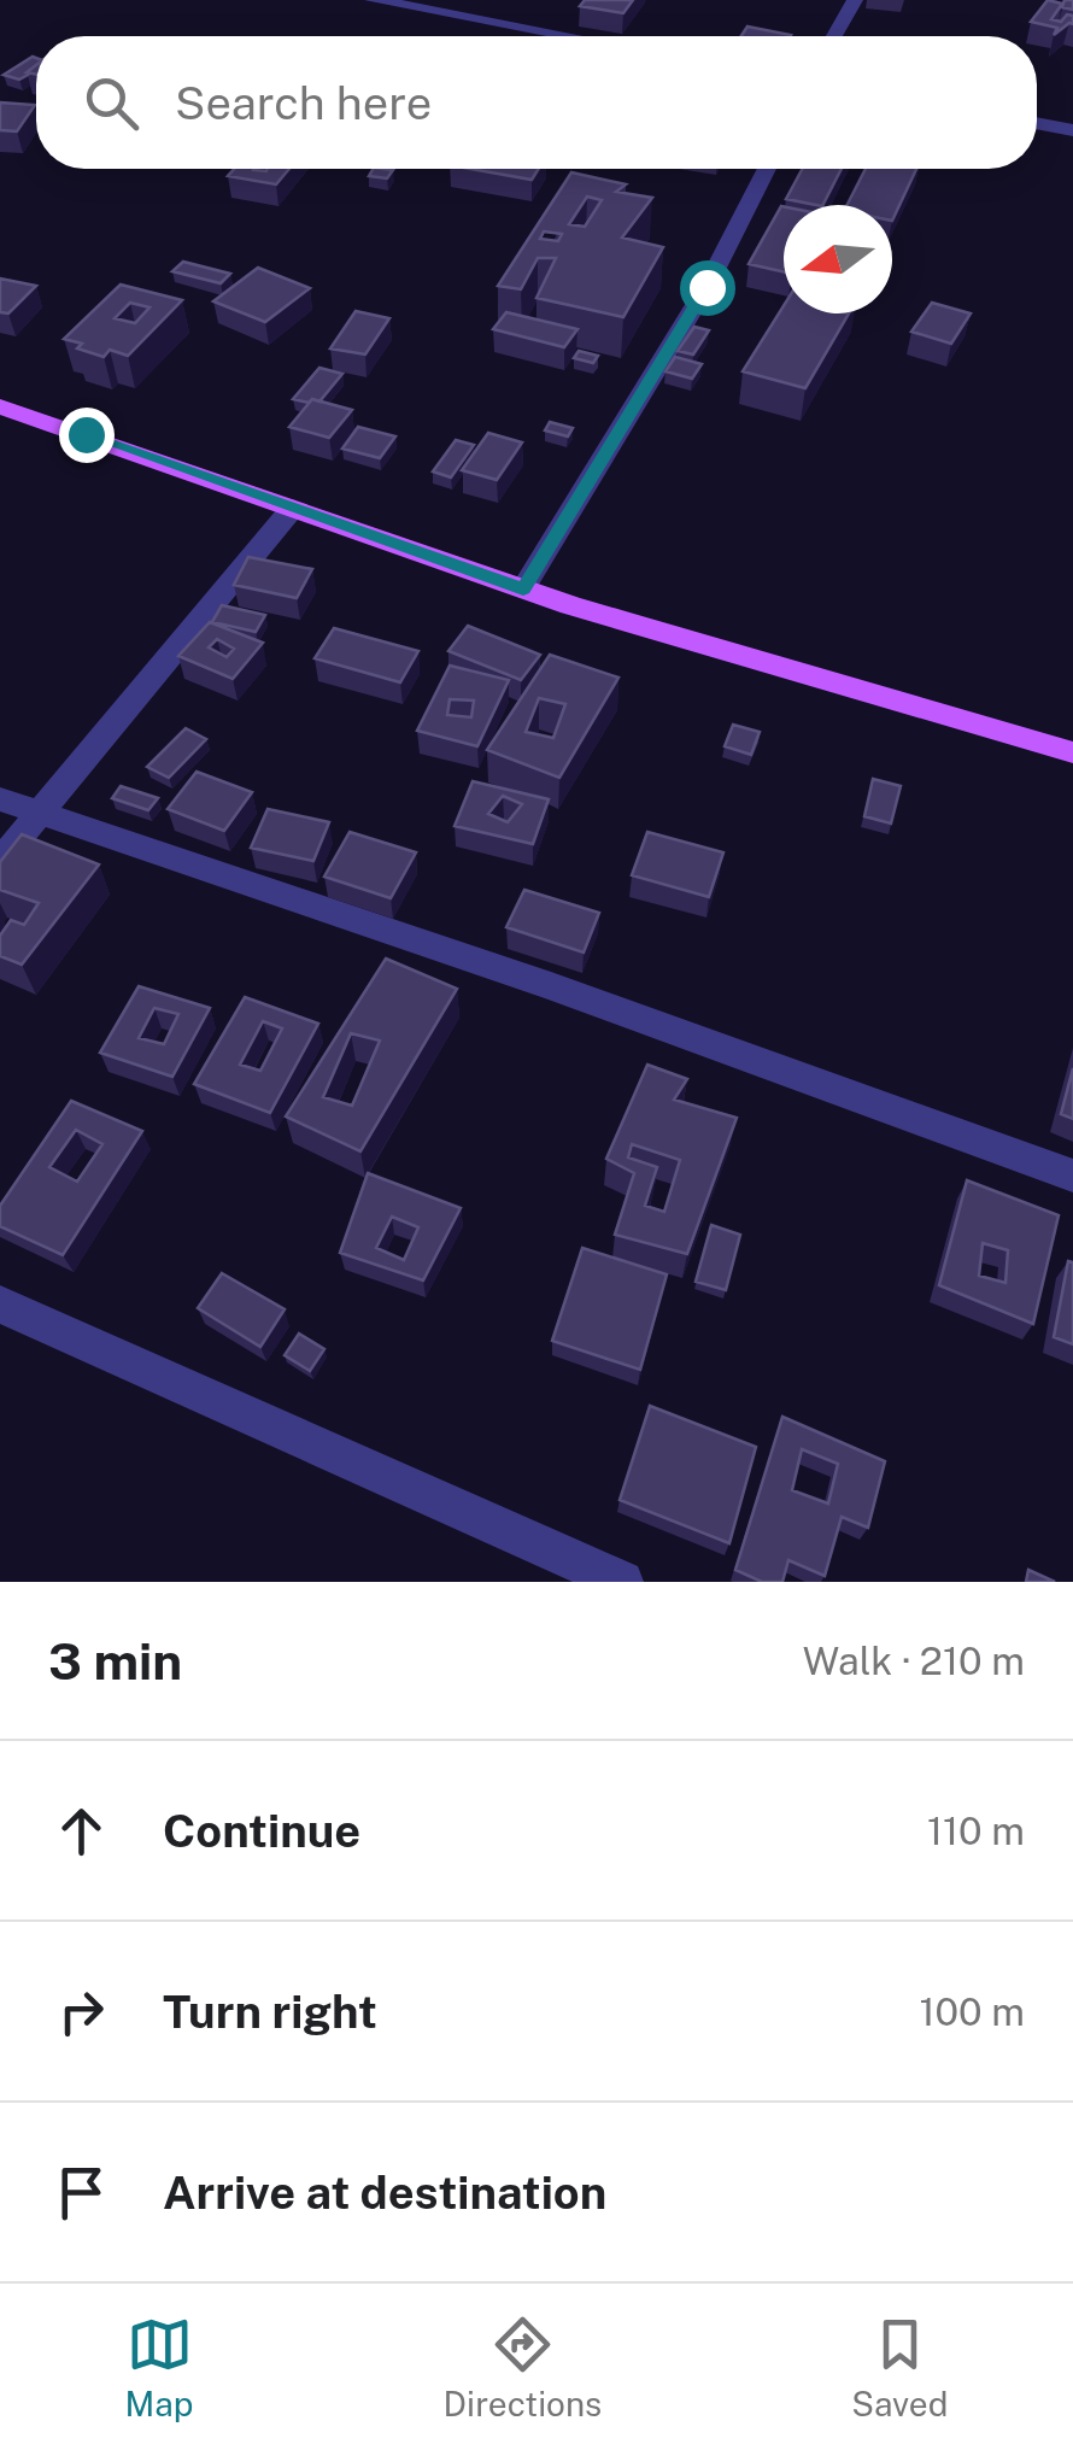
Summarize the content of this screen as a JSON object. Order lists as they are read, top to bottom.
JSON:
{
  "north": "left",
  "page": {
    "search": "Search here",
    "heading": ["3 min", "Walk · 210 m"],
    "list": [
      ["Continue", "110 m"],
      ["Turn right", "100 m"],
      "Arrive at destination"
    ],
    "nav": ["Map", "Directions", "Saved"]
  }
}
